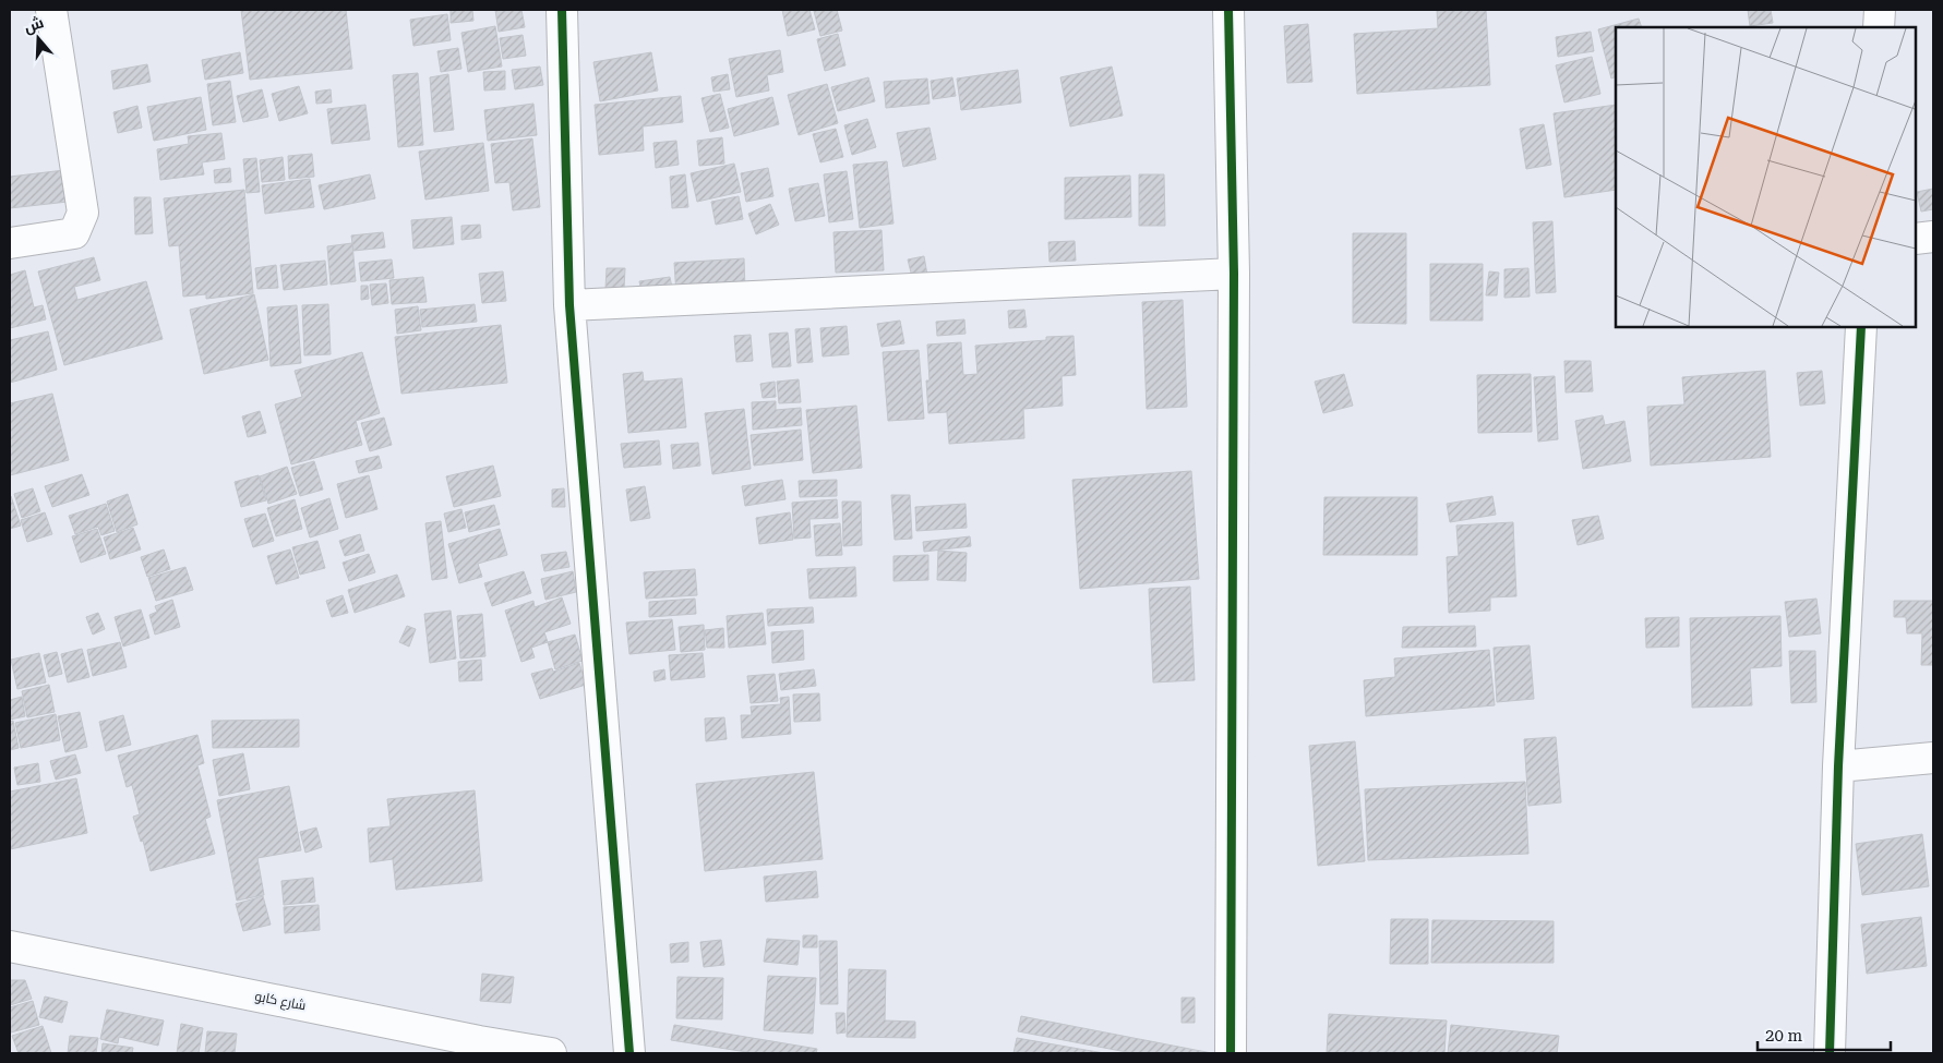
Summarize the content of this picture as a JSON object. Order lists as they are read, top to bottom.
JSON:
{
  "streets": {
    "street": ["شارع كابو"]
  },
  "scale_bar": "20 m",
  "north": "top"
}
